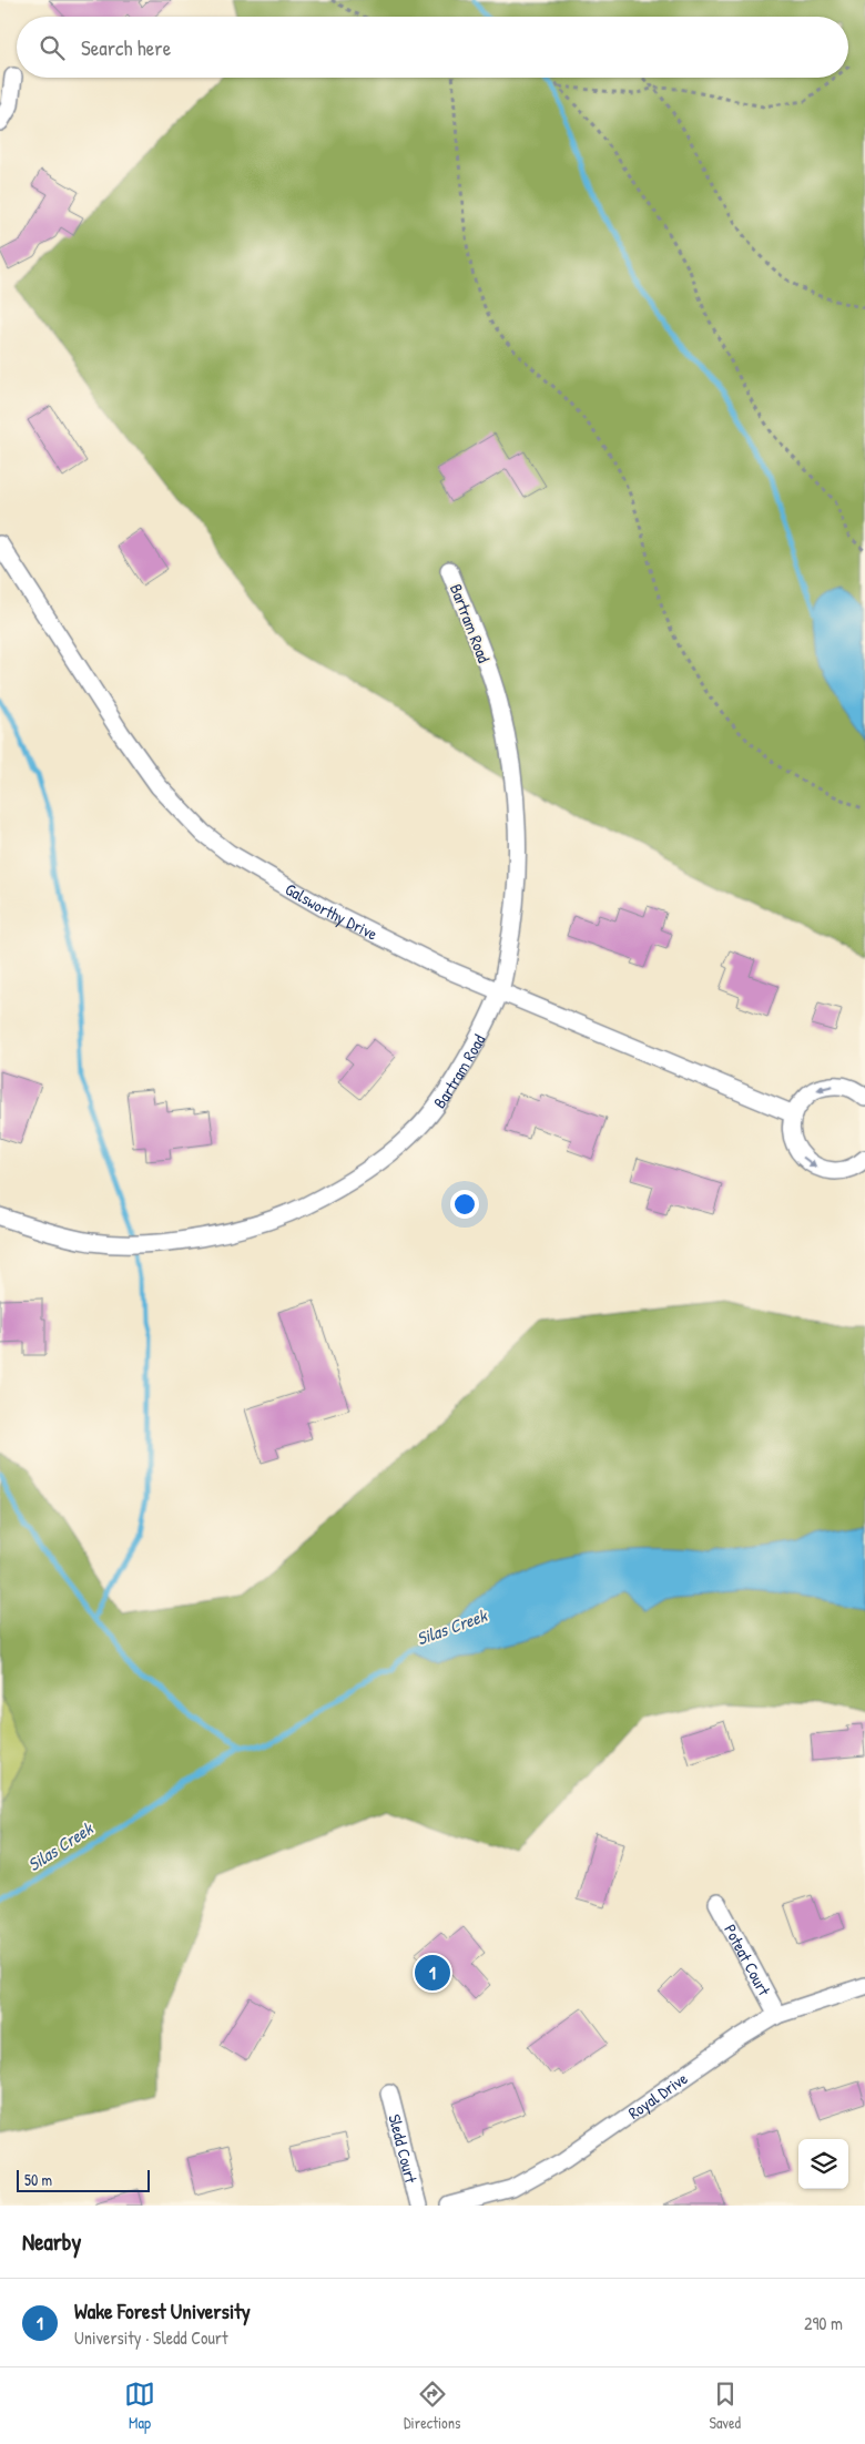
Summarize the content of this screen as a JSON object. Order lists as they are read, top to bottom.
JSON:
{
  "streets": {
    "street": [
      "Bartram Road",
      "Galsworthy Drive",
      "Poteat Court",
      "Royal Drive",
      "Sledd Court"
    ]
  },
  "crossings": [
    ["Bartram Road", "Galsworthy Drive"],
    ["Poteat Court", "Royal Drive"]
  ],
  "water": ["Silas Creek"],
  "scale_bar": "50 m",
  "page": {
    "search": "Search here",
    "pins": "1",
    "scale": "50 m",
    "heading": "Nearby",
    "list": [
      {
        "mark": "1",
        "name": "Wake Forest University",
        "note": "University · Sledd Court",
        "value": "290 m"
      }
    ],
    "nav": ["Map", "Directions", "Saved"]
  }
}
